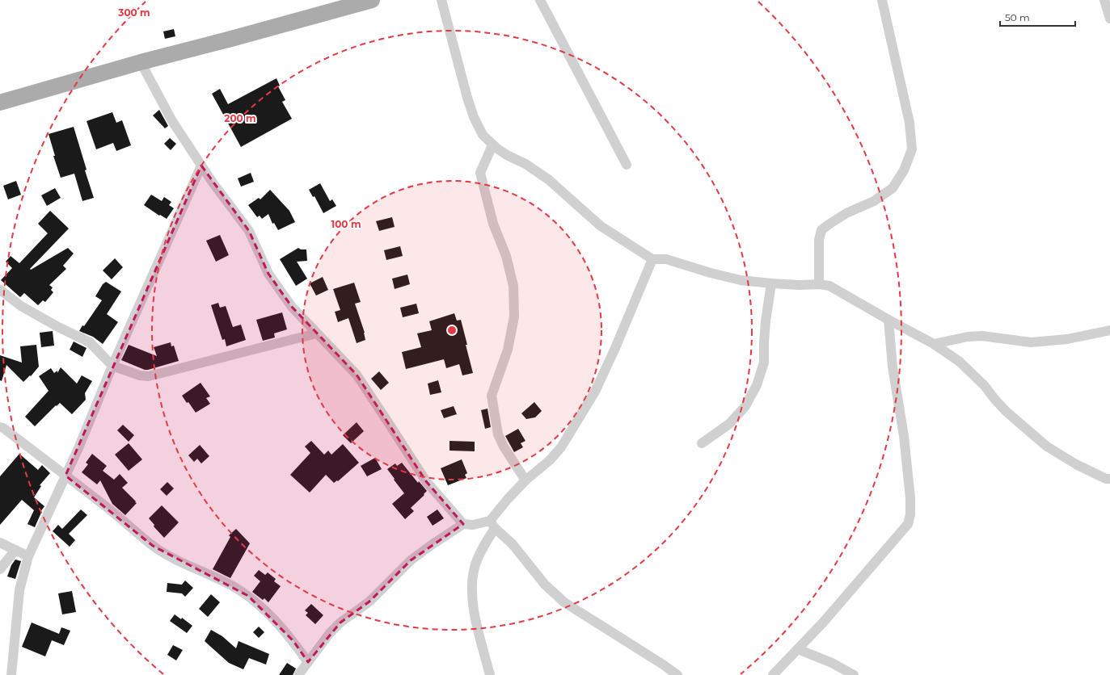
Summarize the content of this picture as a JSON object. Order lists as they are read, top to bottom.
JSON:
{
  "scale_bar": "50 m",
  "rings": ["300 m", "200 m", "100 m"]
}
